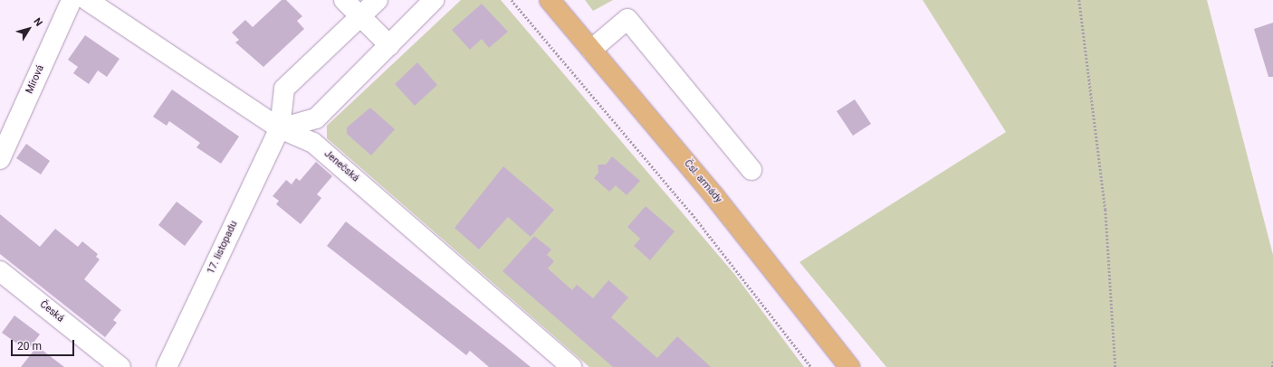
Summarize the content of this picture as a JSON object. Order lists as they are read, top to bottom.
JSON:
{
  "streets": {
    "main road": ["Čsl. armády"],
    "street": [
      "Mírová",
      "Jenečská",
      "17. listopadu",
      "Česká"
    ]
  },
  "crossings": [
    ["Jenečská", "17. listopadu"]
  ],
  "scale_bar": "20 m",
  "north": "top right"
}
